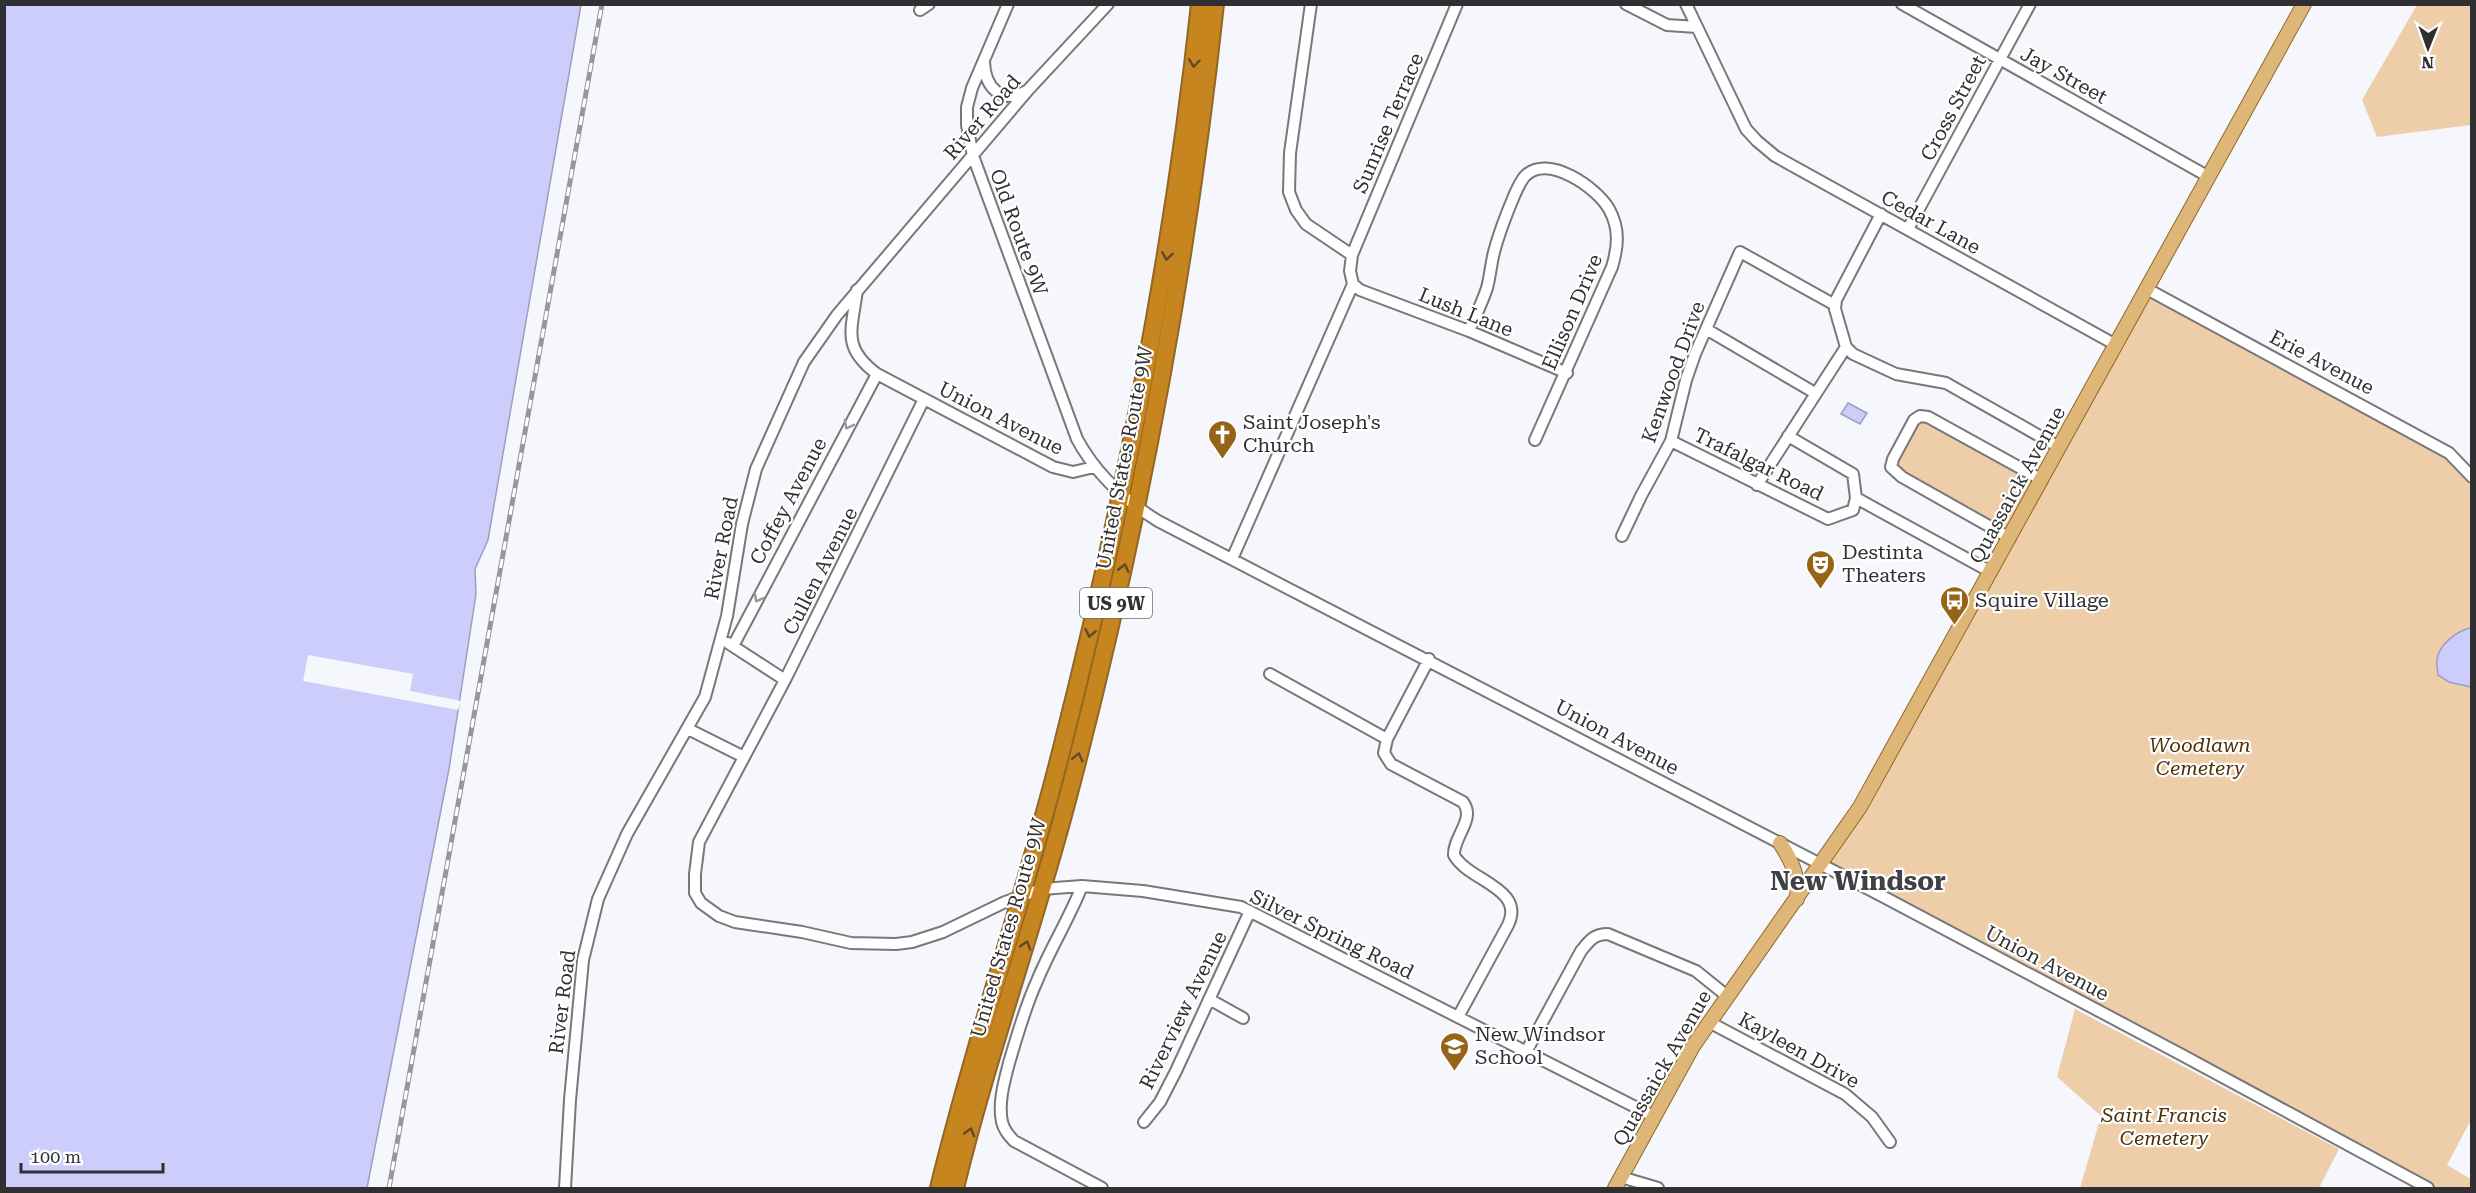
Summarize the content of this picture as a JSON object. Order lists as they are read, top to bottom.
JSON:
{
  "streets": {
    "highway": ["United States Route 9W", "US 9W"],
    "main road": ["Quassaick Avenue"],
    "street": [
      "Jay Street",
      "Cross Street",
      "River Road",
      "Sunrise Terrace",
      "Cedar Lane",
      "Old Route 9W",
      "Lush Lane",
      "Ellison Drive",
      "Erie Avenue",
      "Kenwood Drive",
      "Union Avenue",
      "Trafalgar Road",
      "Coffey Avenue",
      "Cullen Avenue",
      "Silver Spring Road",
      "Riverview Avenue",
      "Kayleen Drive"
    ]
  },
  "crossings": [
    ["Jay Street", "Cross Street"],
    ["Jay Street", "Quassaick Avenue"],
    ["Cross Street", "Cedar Lane"],
    ["River Road", "Old Route 9W"],
    ["River Road", "Union Avenue"],
    ["Cedar Lane", "Quassaick Avenue"],
    ["Old Route 9W", "Union Avenue"],
    ["Lush Lane", "Ellison Drive"],
    ["Erie Avenue", "Quassaick Avenue"],
    ["Kenwood Drive", "Trafalgar Road"],
    ["Union Avenue", "United States Route 9W"],
    ["Union Avenue", "Quassaick Avenue"],
    ["Union Avenue", "Coffey Avenue"],
    ["Union Avenue", "Cullen Avenue"],
    ["United States Route 9W", "Silver Spring Road"],
    ["Quassaick Avenue", "Silver Spring Road"],
    ["Quassaick Avenue", "Kayleen Drive"],
    ["Cullen Avenue", "Silver Spring Road"],
    ["Silver Spring Road", "Riverview Avenue"]
  ],
  "one_way": ["Coffey Avenue"],
  "districts": ["New Windsor"],
  "parks": ["Woodlawn Cemetery", "Saint Francis Cemetery"],
  "places": {
    "church": ["Saint Joseph's Church"],
    "theatre": ["Destinta Theaters"],
    "bus stop": ["Squire Village"],
    "school or university": ["New Windsor School"]
  },
  "scale_bar": "100 m",
  "north": "bottom"
}
